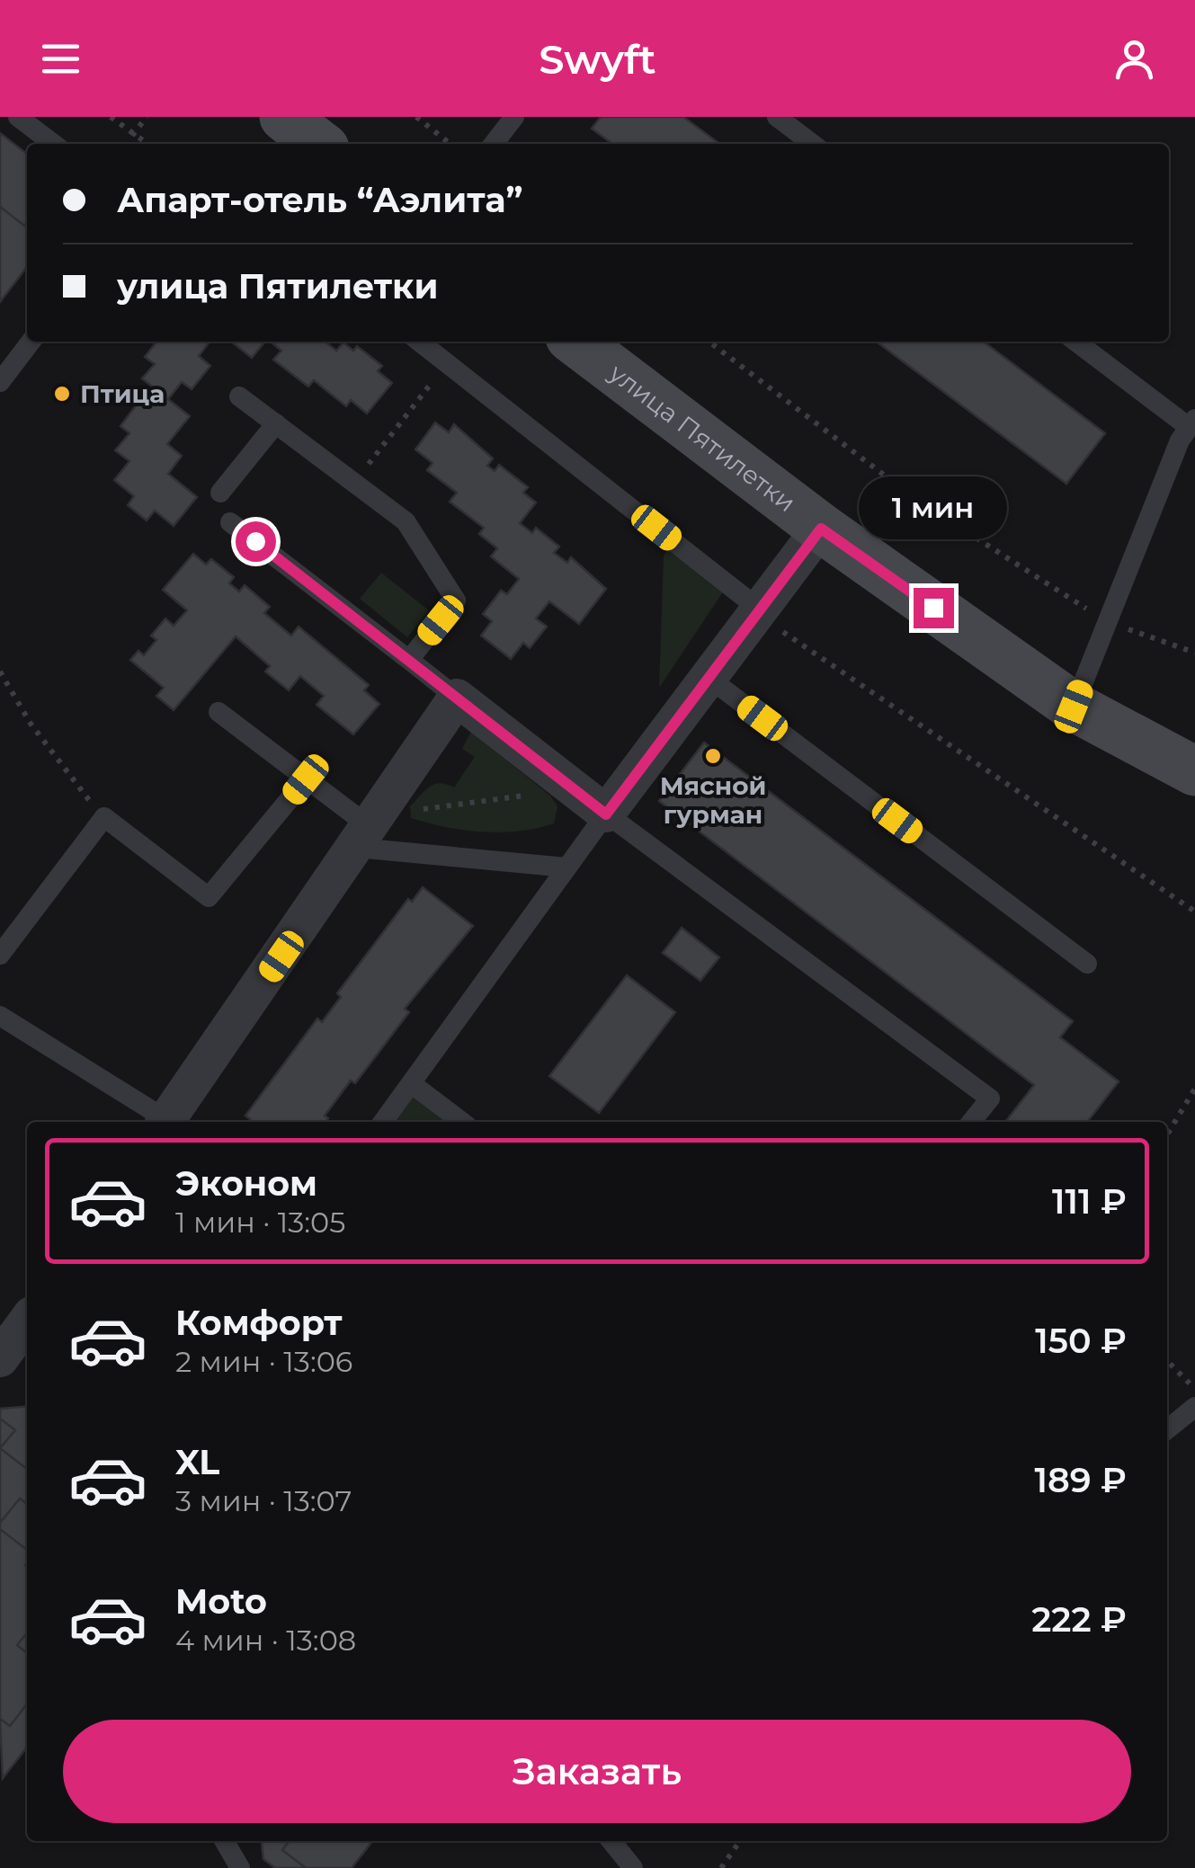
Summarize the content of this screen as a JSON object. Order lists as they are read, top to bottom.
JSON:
{
  "streets": {
    "main road": ["улица Пятилетки"]
  },
  "places": ["Птица", "Мясной гурман"],
  "page": {
    "header": "Swyft",
    "banner": ["Апарт-отель “Аэлита”", "улица Пятилетки"],
    "bubble": "1 мин",
    "list": [
      {
        "name": "Эконом",
        "note": "1 мин · 13:05",
        "value": "111 ₽"
      },
      {
        "name": "Комфорт",
        "note": "2 мин · 13:06",
        "value": "150 ₽"
      },
      {
        "name": "XL",
        "note": "3 мин · 13:07",
        "value": "189 ₽"
      },
      {
        "name": "Moto",
        "note": "4 мин · 13:08",
        "value": "222 ₽"
      }
    ],
    "buttons": "Заказать"
  }
}
